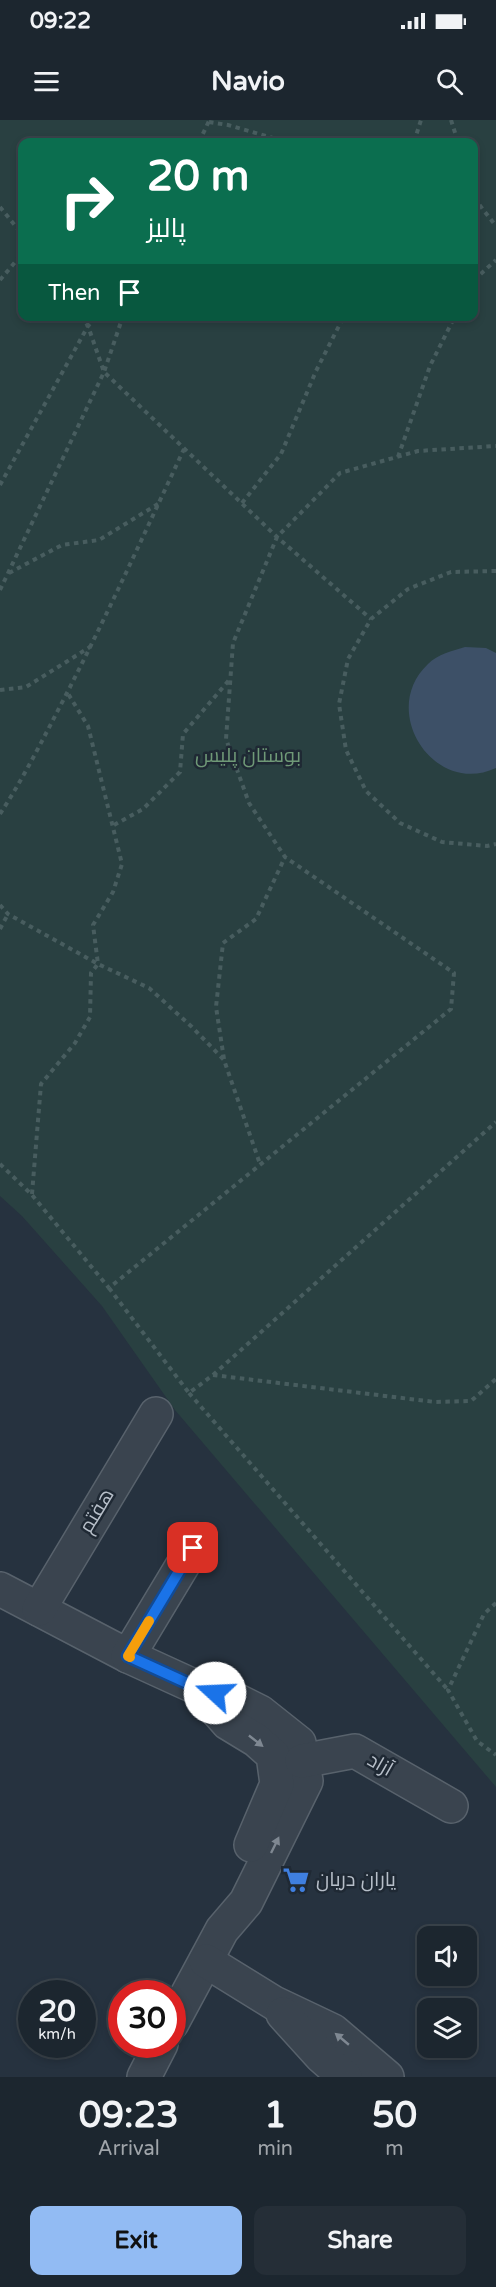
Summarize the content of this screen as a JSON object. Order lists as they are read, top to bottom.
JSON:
{
  "streets": {
    "street": ["هفتم", "آزاد"]
  },
  "parks": ["بوستان پلیس"],
  "places": {
    "supermarket": ["یاران دریان"]
  },
  "page": {
    "status": "09:22",
    "header": "Navio",
    "turn": ["20 m", "پالیز"],
    "then": "Then",
    "speed": "20 km/h",
    "limit": "30",
    "eta": [
      "09:23",
      "Arrival",
      "1",
      "min",
      "50",
      "m"
    ],
    "buttons": ["Exit", "Share"]
  }
}
